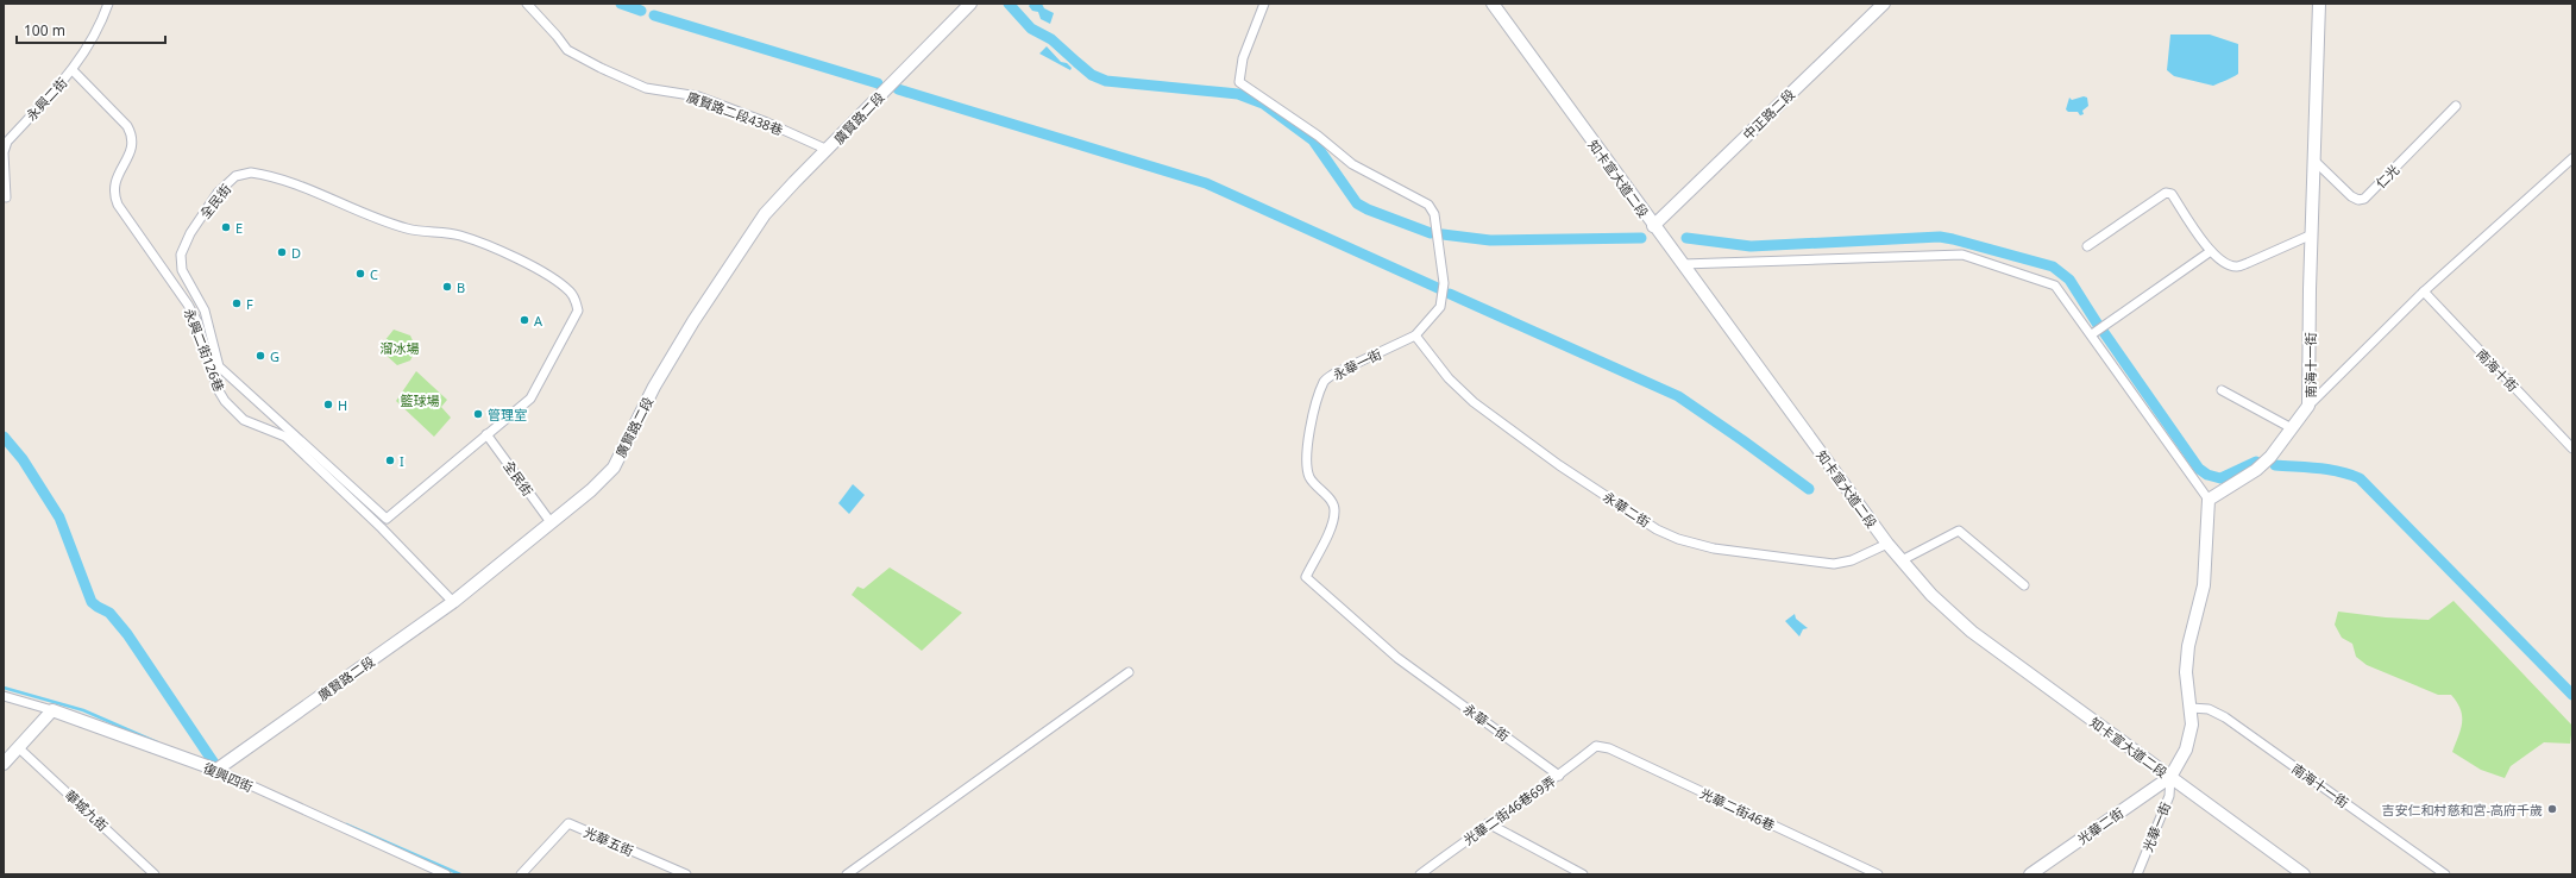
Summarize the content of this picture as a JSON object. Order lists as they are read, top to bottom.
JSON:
{
  "streets": {
    "street": [
      "永興二街",
      "廣賢路二段438巷",
      "中正路二段",
      "廣賢路二段",
      "仁光",
      "知卡宣大道二段",
      "全民街",
      "永興二街126巷",
      "永華一街",
      "南海十一街",
      "南海十街",
      "永華二街",
      "復興四街",
      "光華二街46巷",
      "華城九街",
      "光華二街46巷69弄",
      "光華二街",
      "光華一街",
      "光華五街"
    ]
  },
  "crossings": [
    ["永興二街", "永興二街126巷"],
    ["廣賢路二段438巷", "廣賢路二段"],
    ["中正路二段", "知卡宣大道二段"],
    ["廣賢路二段", "全民街"],
    ["廣賢路二段", "永興二街126巷"],
    ["廣賢路二段", "復興四街"],
    ["仁光", "南海十一街"],
    ["知卡宣大道二段", "永華二街"],
    ["知卡宣大道二段", "光華二街"],
    ["知卡宣大道二段", "光華一街"],
    ["永華一街", "永華二街"],
    ["永華一街", "光華二街46巷69弄"],
    ["光華二街46巷", "光華二街46巷69弄"],
    ["光華二街", "光華一街"]
  ],
  "parks": ["溜冰場", "籃球場"],
  "places": [
    "E",
    "D",
    "C",
    "B",
    "F",
    "A",
    "G",
    "H",
    "管理室",
    "I",
    "吉安仁和村慈和宮-高府千歲"
  ],
  "scale_bar": "100 m"
}
